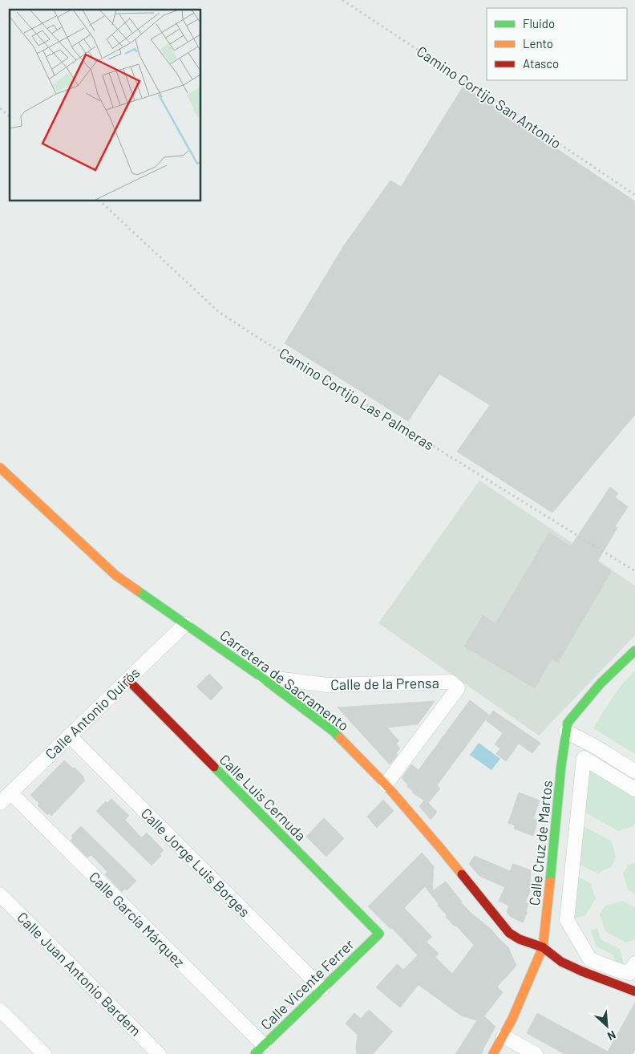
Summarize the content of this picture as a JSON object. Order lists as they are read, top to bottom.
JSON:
{
  "streets": {
    "street": [
      "Carretera de Sacramento",
      "Calle de la Prensa",
      "Calle Antonio Quirós",
      "Calle Luis Cernuda",
      "Calle Cruz de Martos",
      "Calle Jorge Luis Borges",
      "Calle García Márquez",
      "Calle Juan Antonio Bardem",
      "Calle Vicente Ferrer"
    ],
    "path": ["Camino Cortijo San Antonio", "Camino Cortijo Las Palmeras"]
  },
  "crossings": [
    ["Carretera de Sacramento", "Calle de la Prensa"],
    ["Carretera de Sacramento", "Calle Antonio Quirós"],
    ["Carretera de Sacramento", "Calle Cruz de Martos"],
    ["Calle Antonio Quirós", "Calle Luis Cernuda"],
    ["Calle Antonio Quirós", "Calle Jorge Luis Borges"],
    ["Calle Antonio Quirós", "Calle García Márquez"],
    ["Calle Luis Cernuda", "Calle Vicente Ferrer"],
    ["Calle Jorge Luis Borges", "Calle Vicente Ferrer"],
    ["Calle García Márquez", "Calle Vicente Ferrer"]
  ],
  "legend": ["Fluido", "Lento", "Atasco"],
  "north": "bottom right"
}
